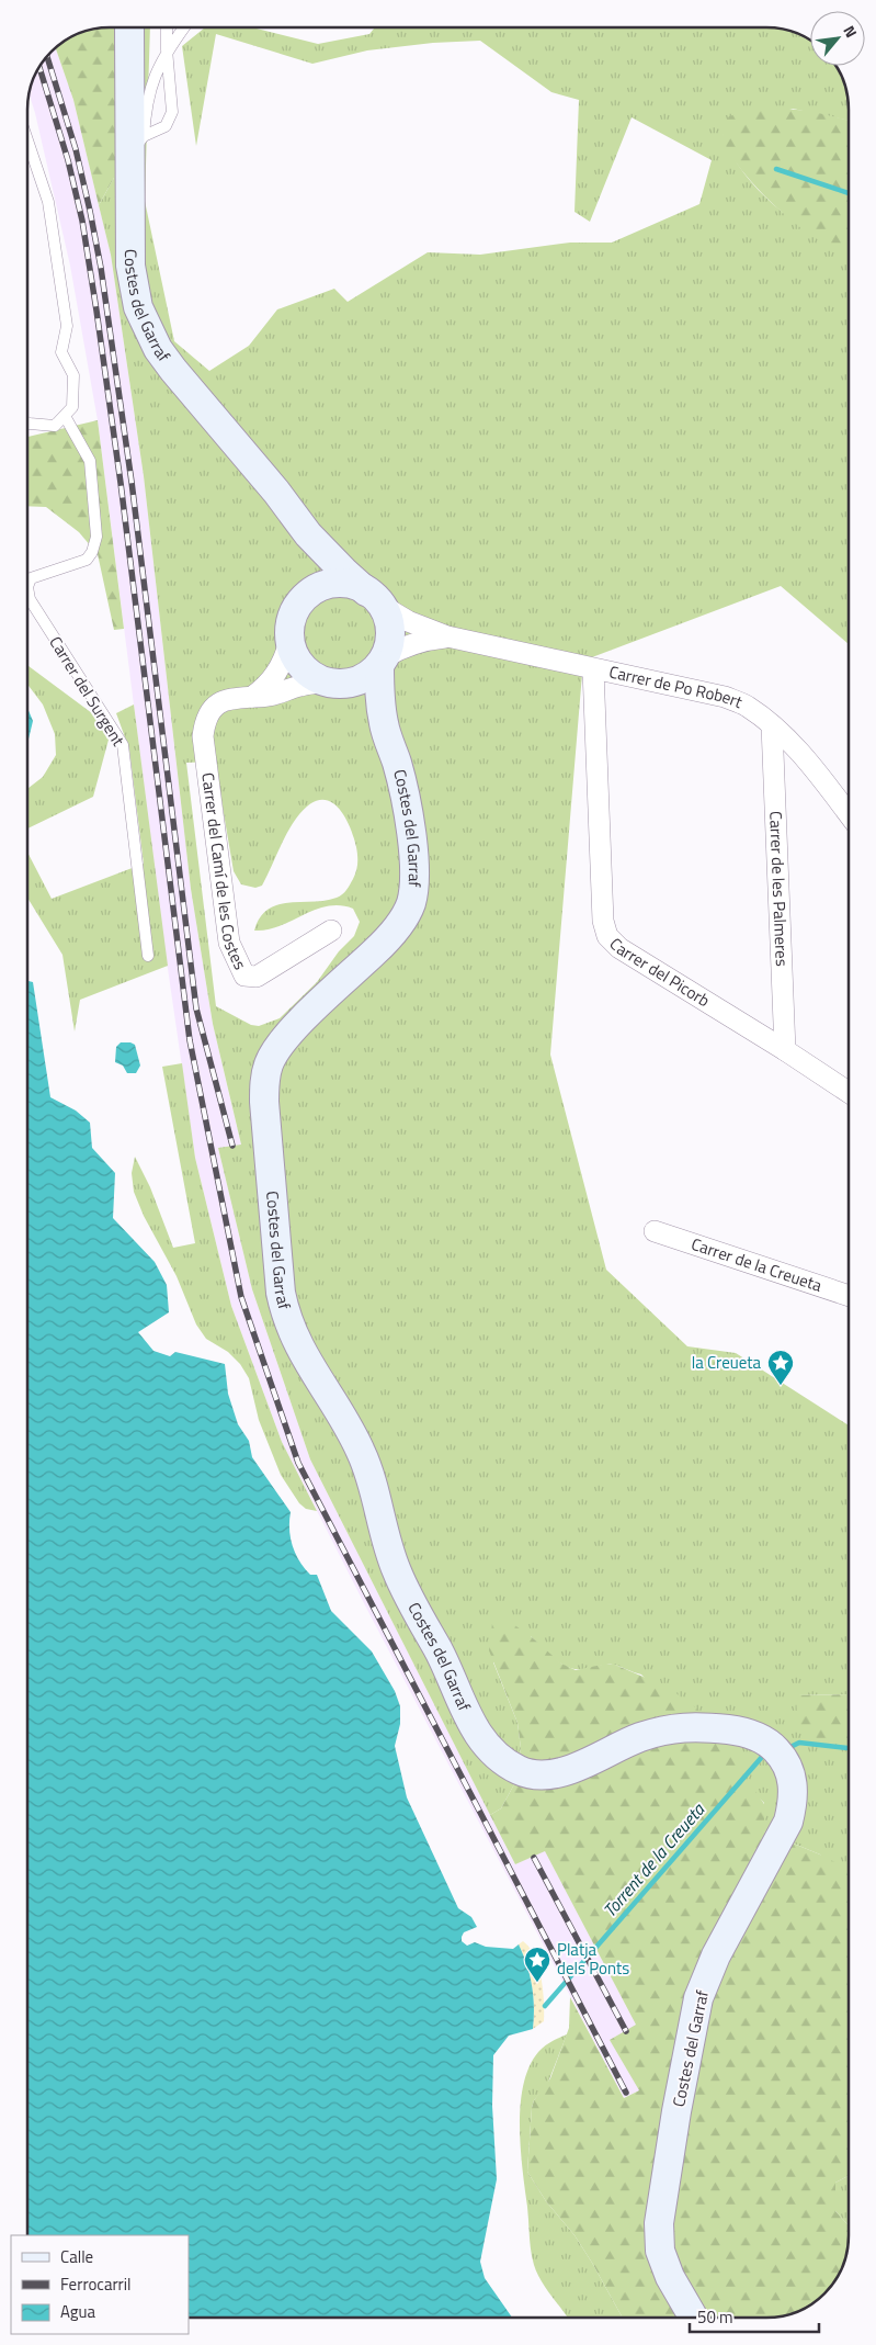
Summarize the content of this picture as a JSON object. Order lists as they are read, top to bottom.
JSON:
{
  "streets": {
    "main road": ["Costes del Garraf"],
    "street": [
      "Carrer de Po Robert",
      "Carrer del Camí de les Costes",
      "Carrer de les Palmeres",
      "Carrer del Picorb",
      "Carrer de la Creueta"
    ],
    "lane": ["Carrer del Surgent"]
  },
  "crossings": [
    ["Costes del Garraf", "Carrer de Po Robert"],
    ["Carrer de Po Robert", "Carrer de les Palmeres"],
    ["Carrer de Po Robert", "Carrer del Picorb"],
    ["Carrer de les Palmeres", "Carrer del Picorb"]
  ],
  "water": ["Torrent de la Creueta"],
  "places": {
    "place": ["la Creueta", "Platja dels Ponts"]
  },
  "legend": ["Calle", "Ferrocarril", "Agua"],
  "scale_bar": "50 m",
  "north": "top right"
}
